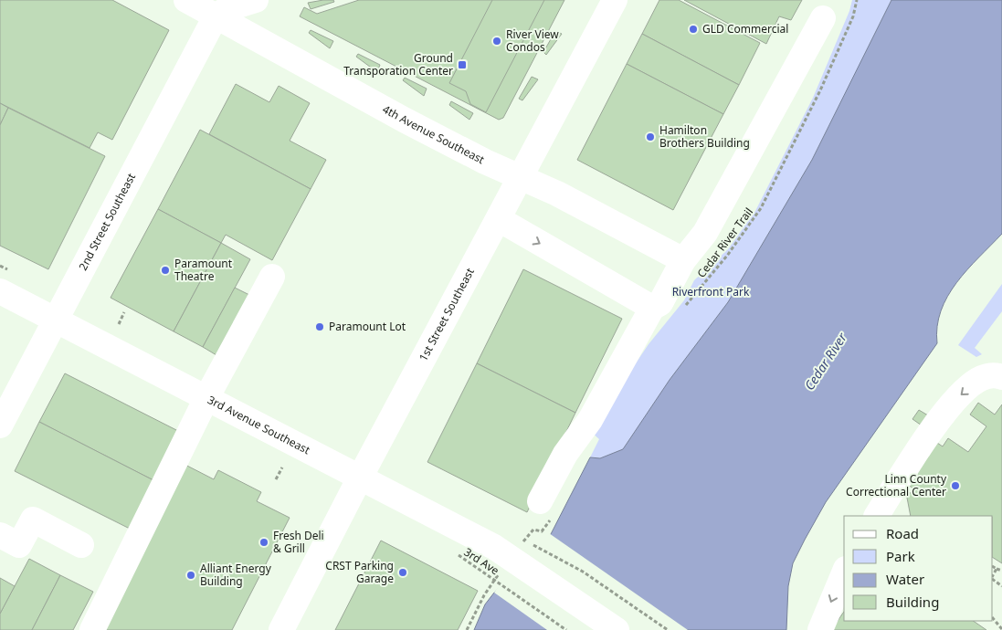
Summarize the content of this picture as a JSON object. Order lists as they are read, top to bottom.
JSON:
{
  "streets": {
    "street": [
      "4th Avenue Southeast",
      "2nd Street Southeast",
      "1st Street Southeast",
      "3rd Avenue Southeast"
    ],
    "path": ["Cedar River Trail", "3rd Ave"]
  },
  "crossings": [
    ["4th Avenue Southeast", "2nd Street Southeast"],
    ["4th Avenue Southeast", "1st Street Southeast"],
    ["2nd Street Southeast", "3rd Avenue Southeast"],
    ["1st Street Southeast", "3rd Avenue Southeast"]
  ],
  "water": ["Cedar River"],
  "parks": ["Riverfront Park"],
  "places": {
    "other": [
      "GLD Commercial",
      "River View Condos",
      "Hamilton Brothers Building",
      "Paramount Theatre",
      "Paramount Lot",
      "Linn County Correctional Center",
      "Fresh Deli & Grill",
      "CRST Parking Garage",
      "Alliant Energy Building"
    ],
    "transit": ["Ground Transporation Center"]
  },
  "legend": [
    "Road",
    "Park",
    "Water",
    "Building"
  ]
}
